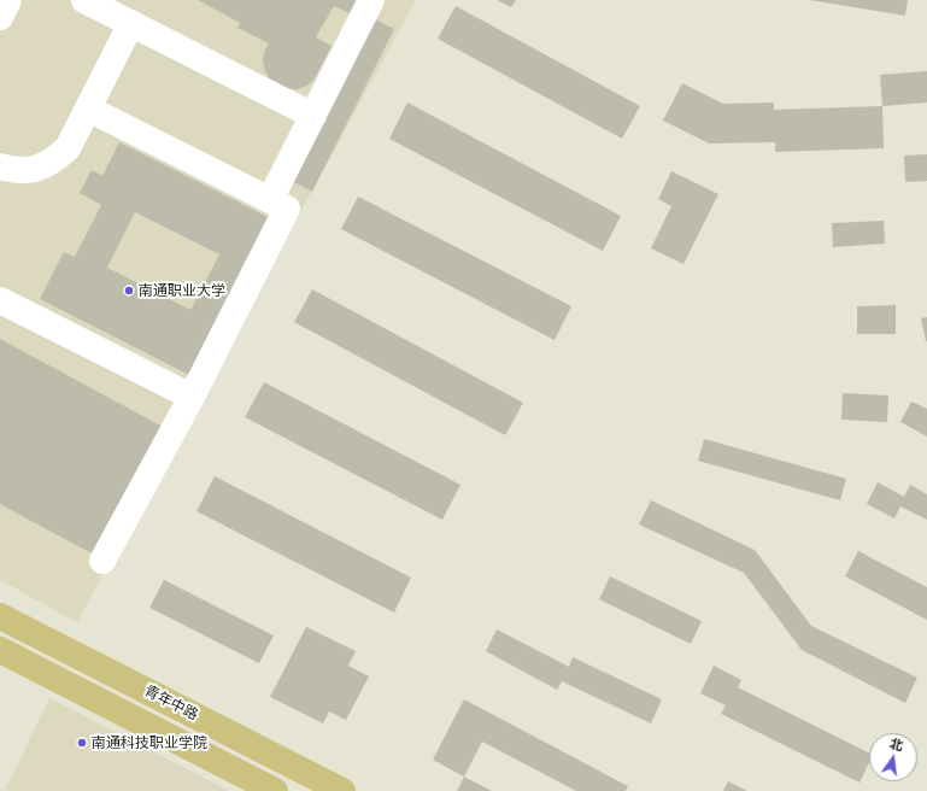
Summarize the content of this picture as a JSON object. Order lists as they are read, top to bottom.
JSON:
{
  "streets": {
    "main road": ["青年中路"]
  },
  "places": ["南通职业大学", "南通科技职业学院"],
  "north": "top"
}
